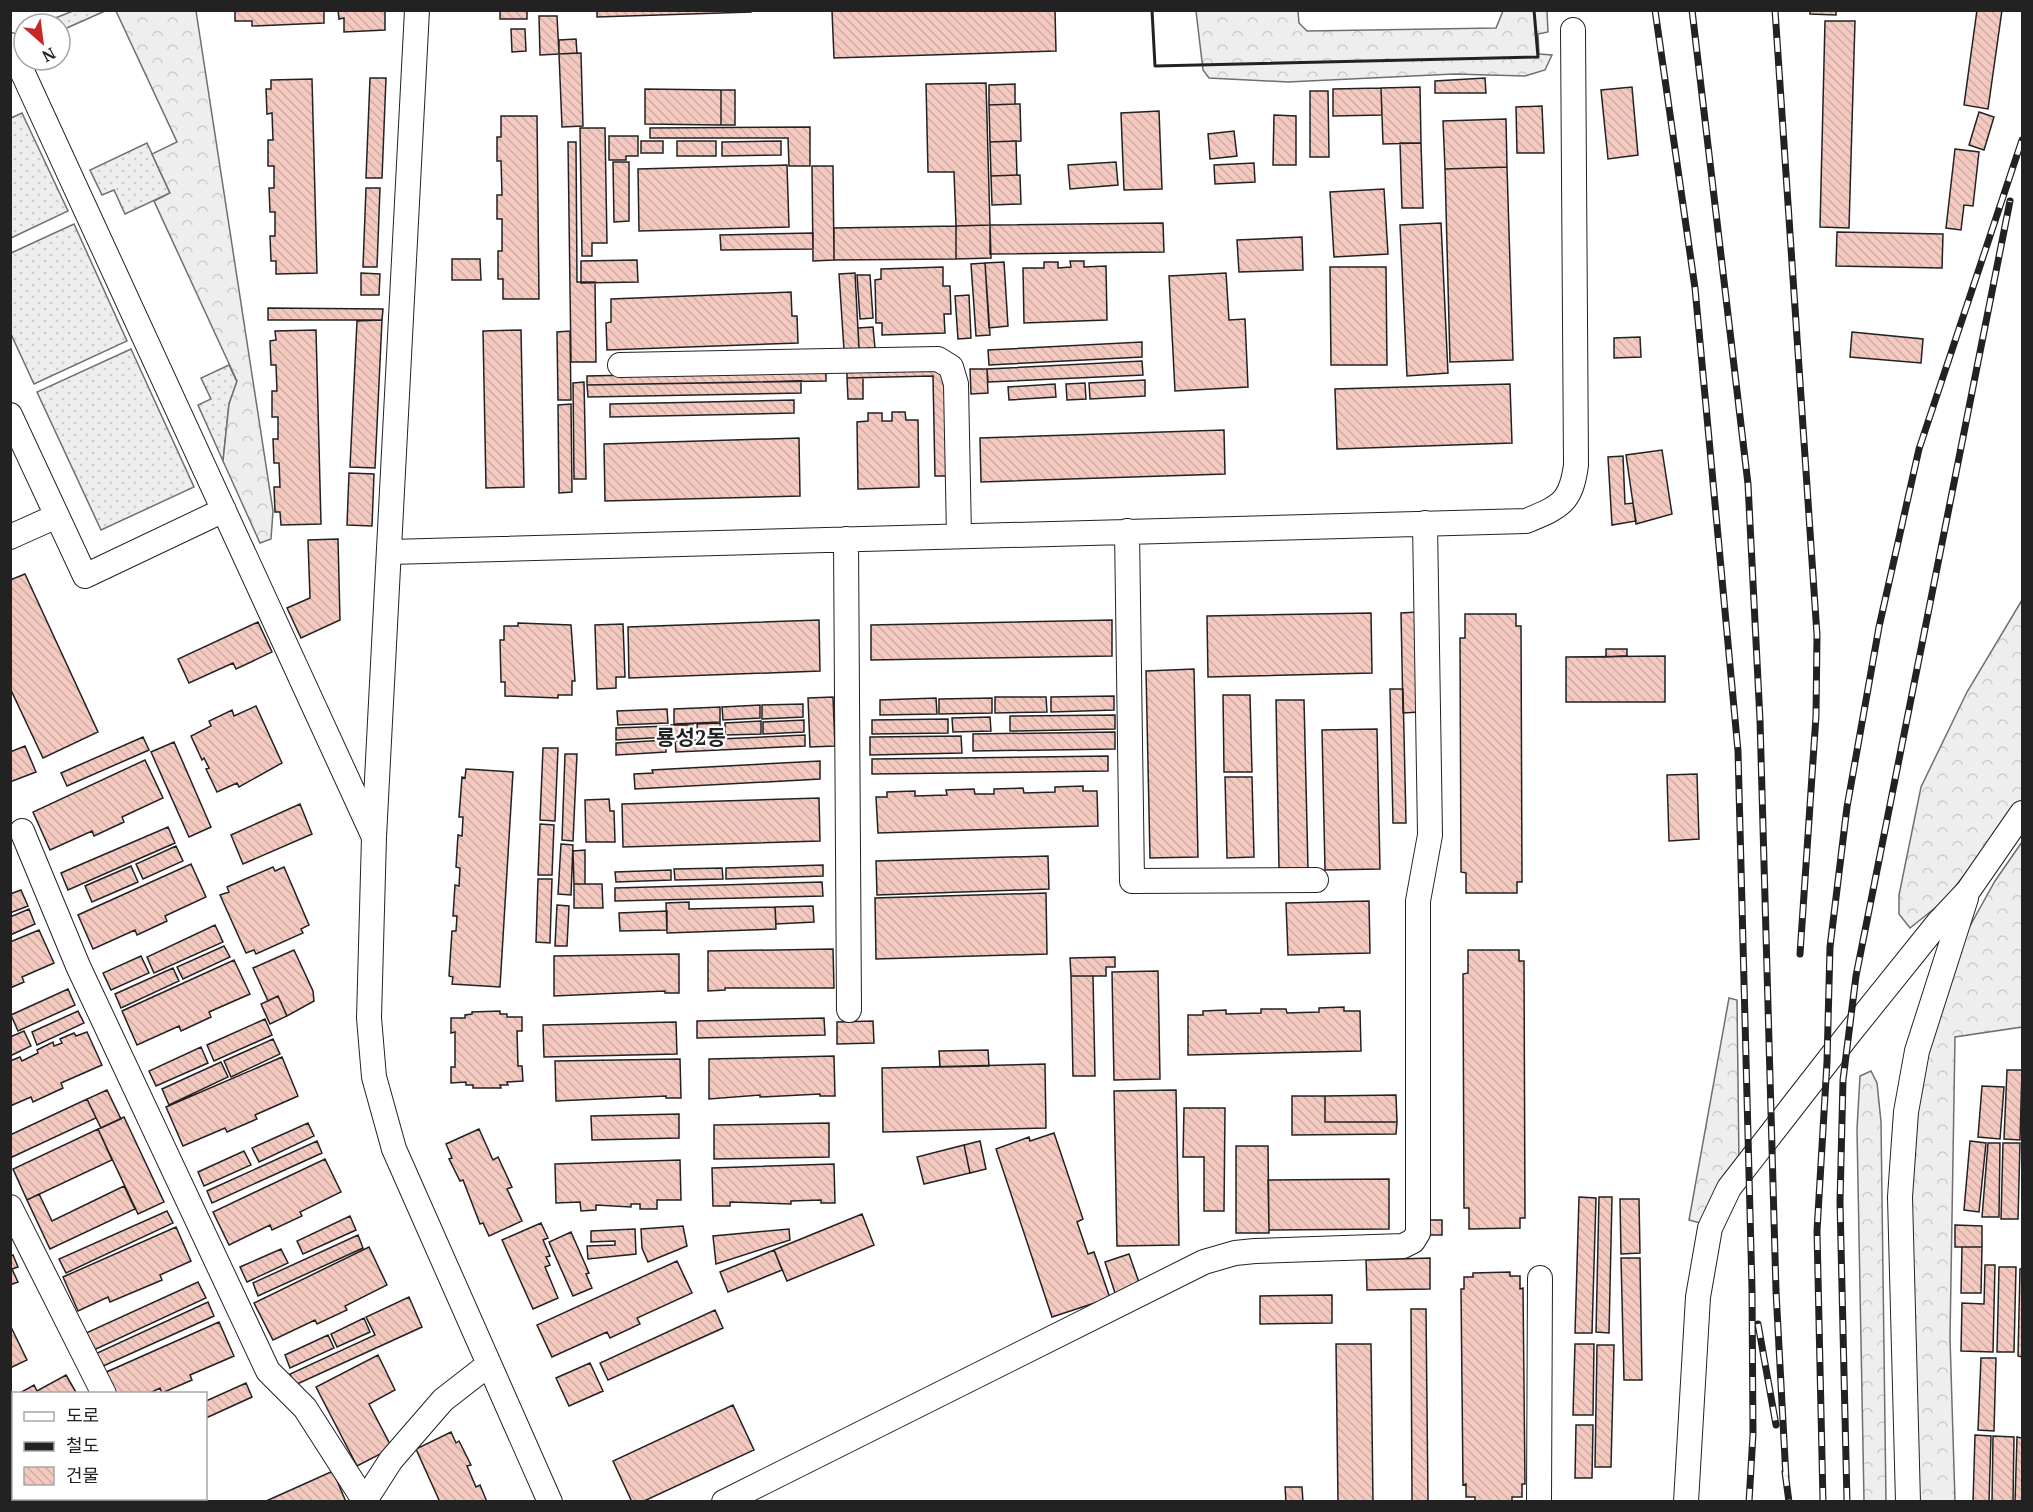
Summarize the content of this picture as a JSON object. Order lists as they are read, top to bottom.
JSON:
{
  "districts": ["룡성2동"],
  "legend": ["도로", "철도", "건물"],
  "north": "bottom right"
}
